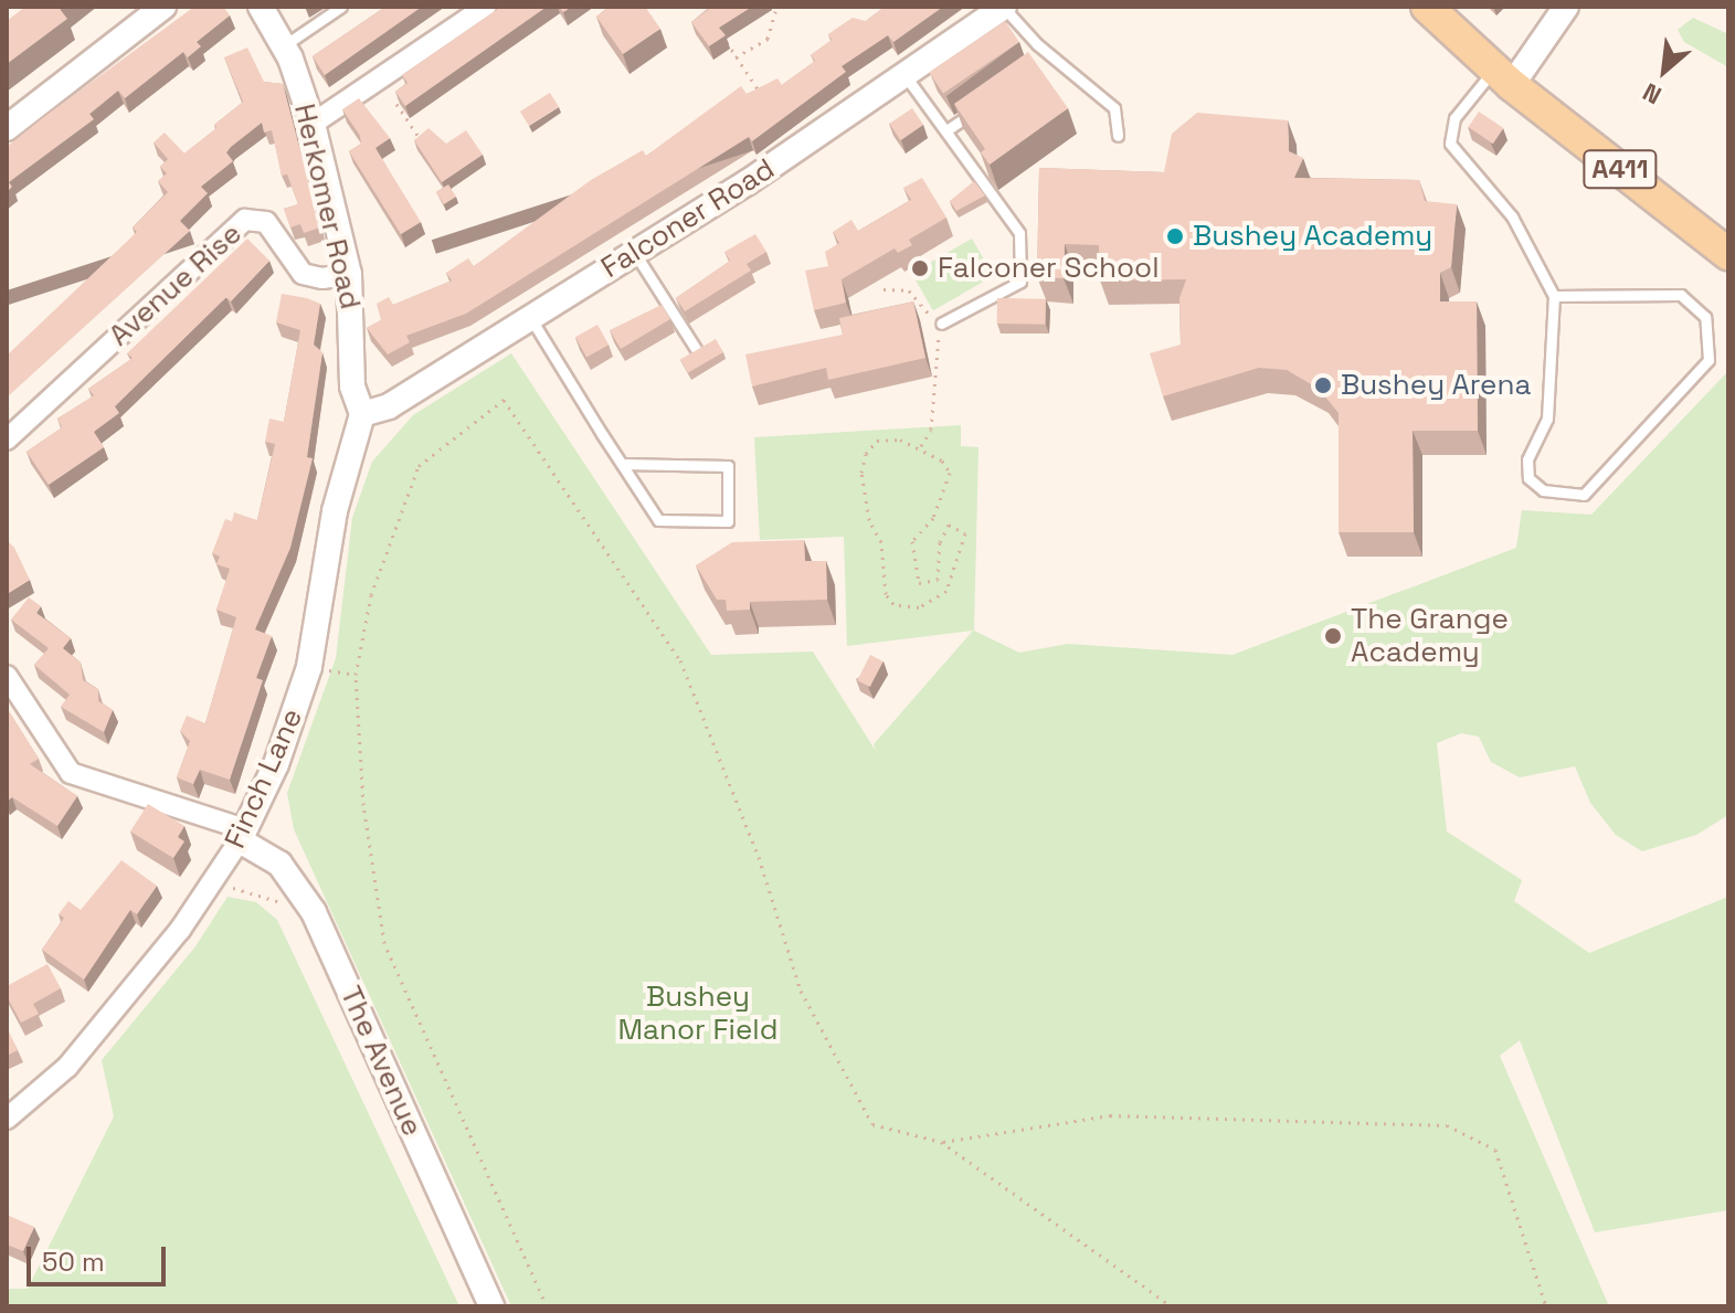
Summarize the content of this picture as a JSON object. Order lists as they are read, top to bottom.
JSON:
{
  "streets": {
    "main road": ["A411"],
    "street": [
      "Herkomer Road",
      "Falconer Road",
      "Avenue Rise",
      "Finch Lane",
      "The Avenue"
    ]
  },
  "crossings": [
    ["Herkomer Road", "Falconer Road"],
    ["Herkomer Road", "Avenue Rise"],
    ["Herkomer Road", "Finch Lane"],
    ["Falconer Road", "Finch Lane"],
    ["Finch Lane", "The Avenue"]
  ],
  "parks": ["Bushey Manor Field"],
  "places": [
    "Bushey Academy",
    "Falconer School",
    "Bushey Arena",
    "The Grange Academy"
  ],
  "scale_bar": "50 m",
  "north": "bottom left"
}
